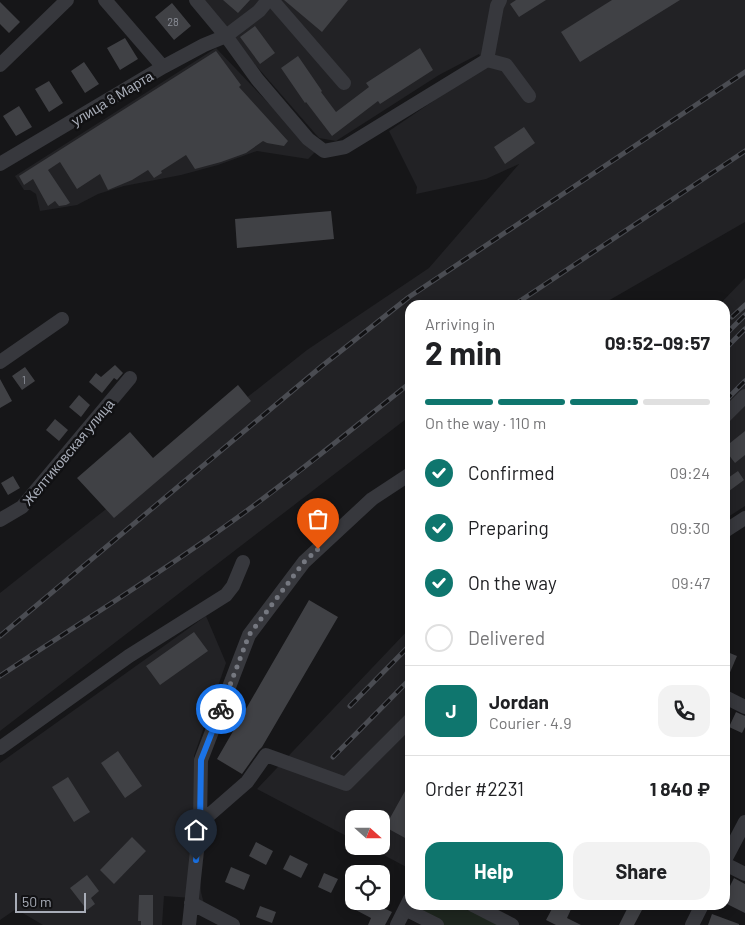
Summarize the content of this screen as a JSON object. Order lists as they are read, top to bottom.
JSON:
{
  "streets": {
    "street": ["улица 8 Марта", "Желтиковская улица"]
  },
  "house_numbers": ["28", "1"],
  "scale_bar": "50 m",
  "north": "right",
  "page": {
    "heading": ["2 min", "Arriving in", "09:52–09:57"],
    "panel": [
      "Jordan",
      "Courier · 4.9",
      "Order #2231",
      "1 840 ₽"
    ],
    "bar": "On the way · 110 m",
    "list": [
      ["Confirmed", "09:24"],
      ["Preparing", "09:30"],
      ["On the way", "09:47"],
      "Delivered"
    ],
    "round": "J",
    "buttons": ["Help", "Share"],
    "scale": "50 m"
  }
}
